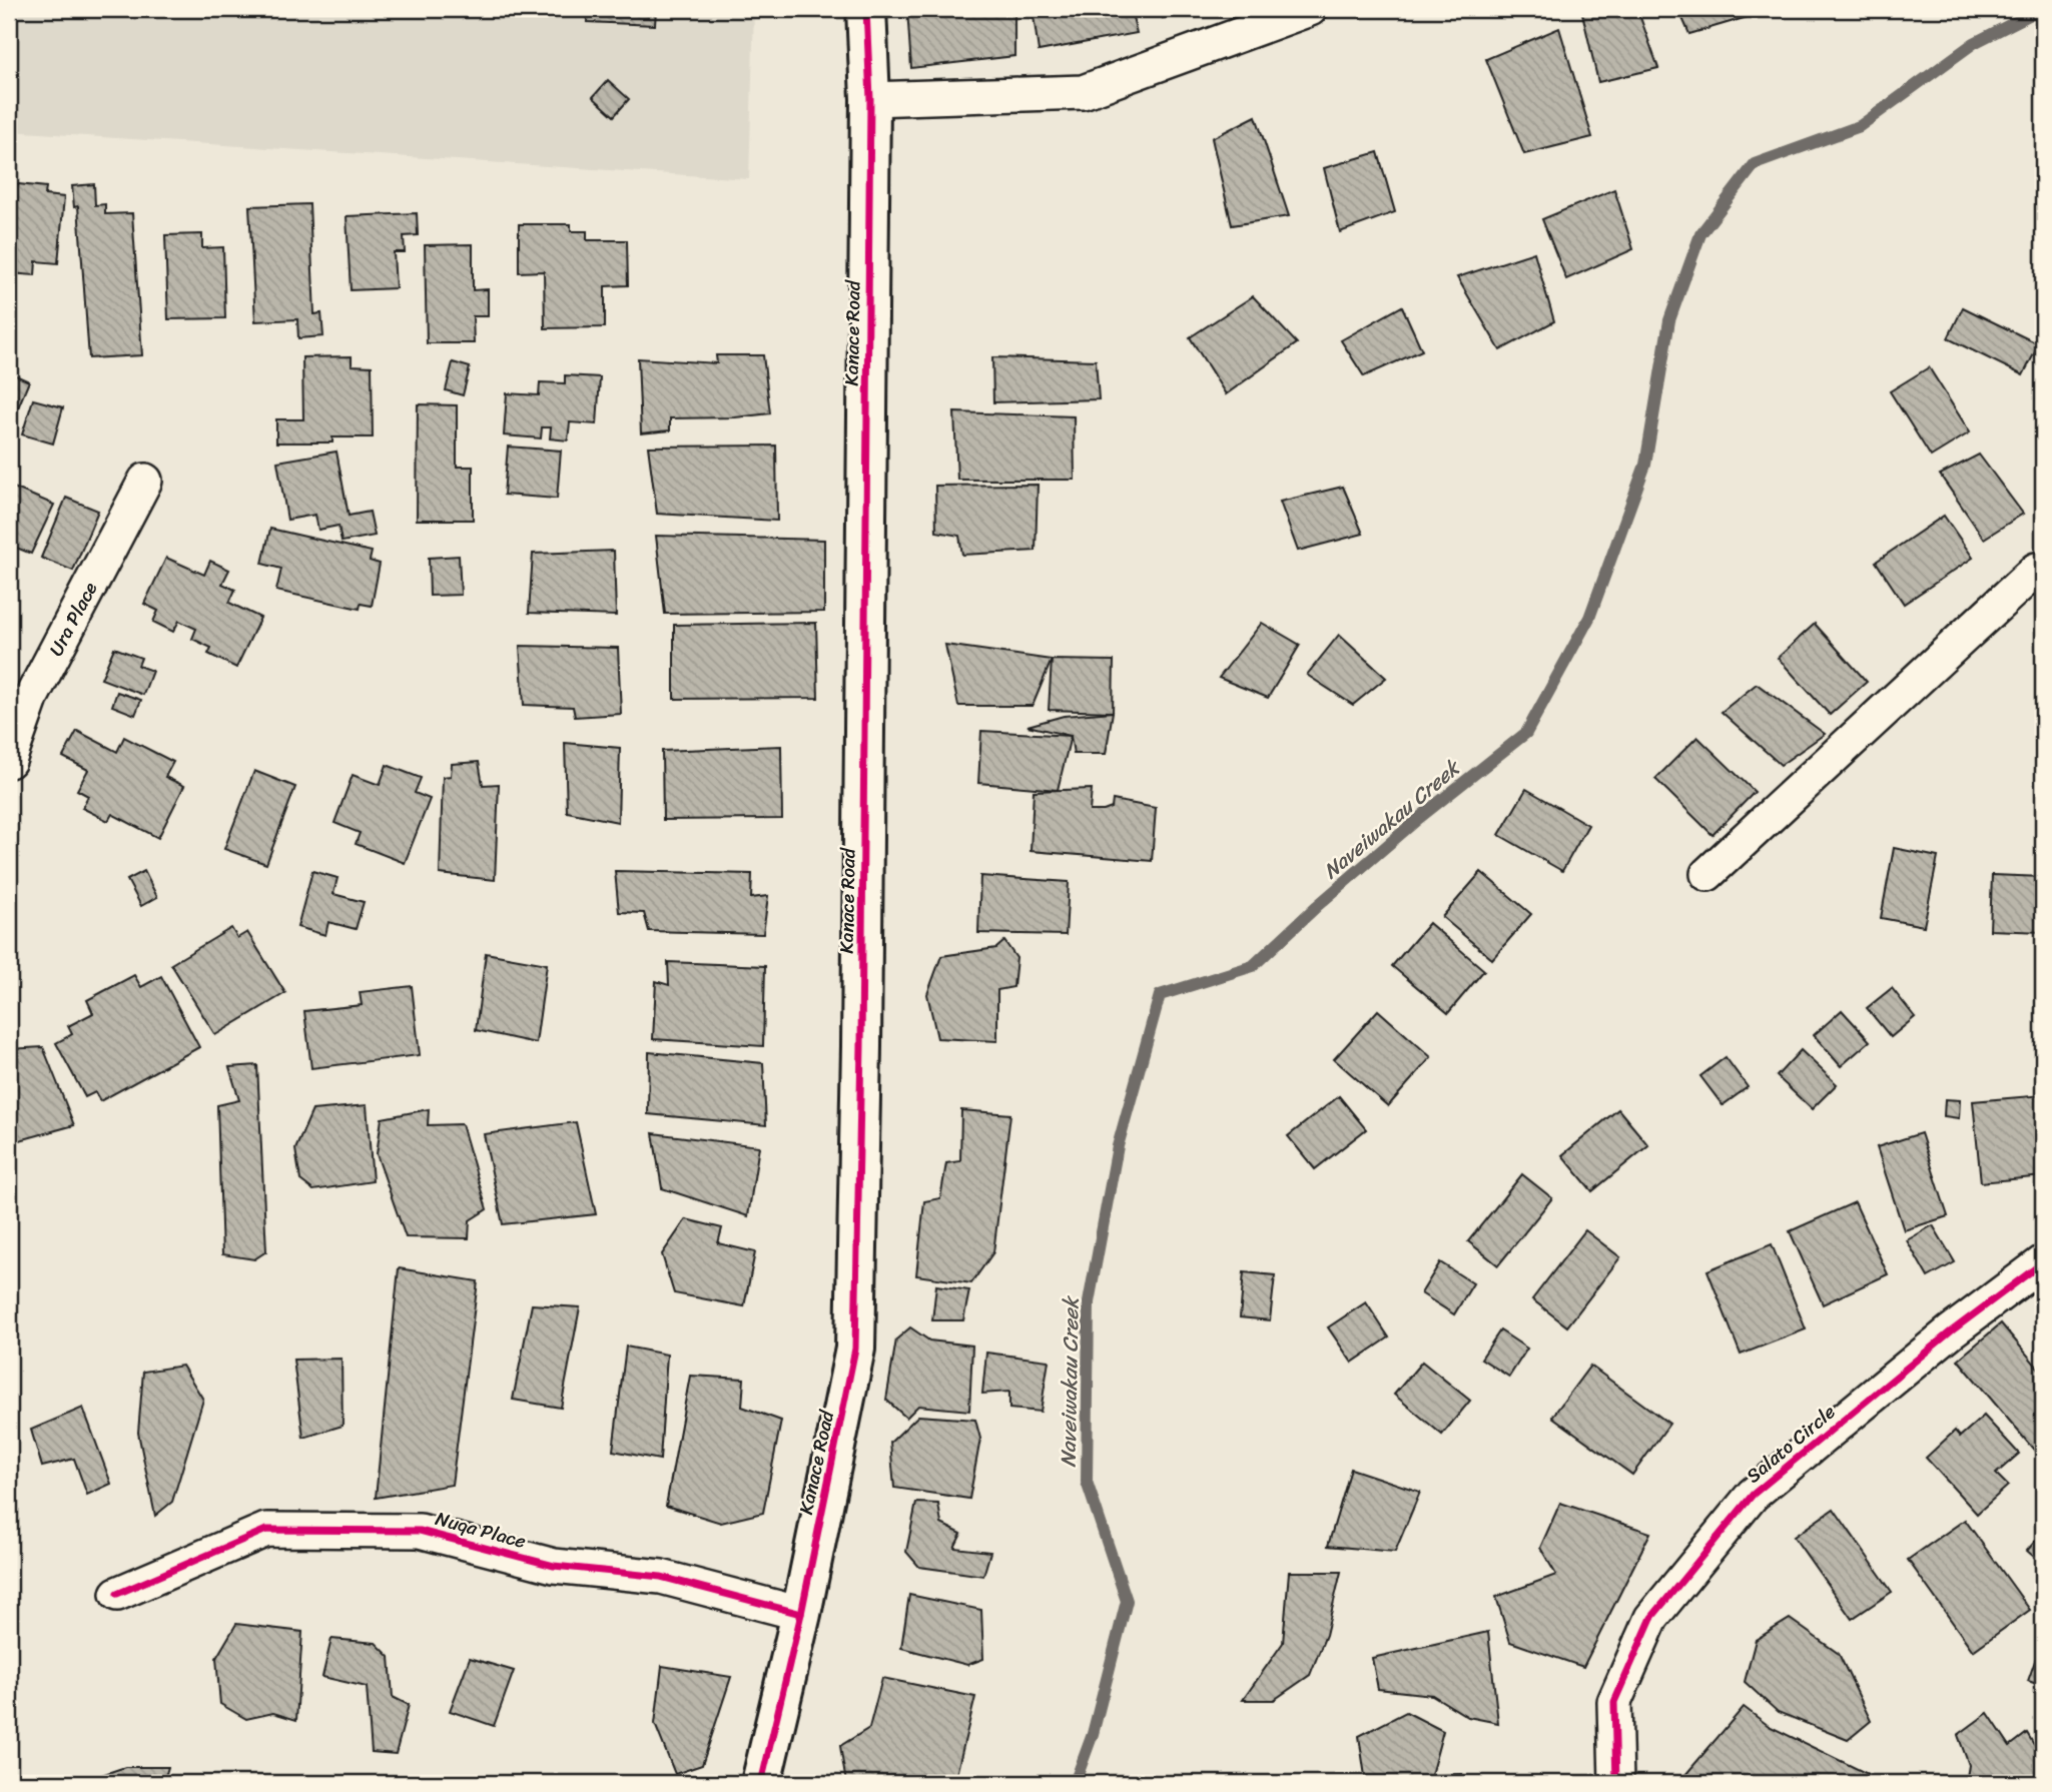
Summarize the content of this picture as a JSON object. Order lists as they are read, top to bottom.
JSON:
{
  "streets": {
    "street": [
      "Kanace Road",
      "Ura Place",
      "Salato Circle",
      "Nuqa Place"
    ]
  },
  "crossings": [
    ["Kanace Road", "Nuqa Place"]
  ],
  "water": ["Naveiwakau Creek"]
}
